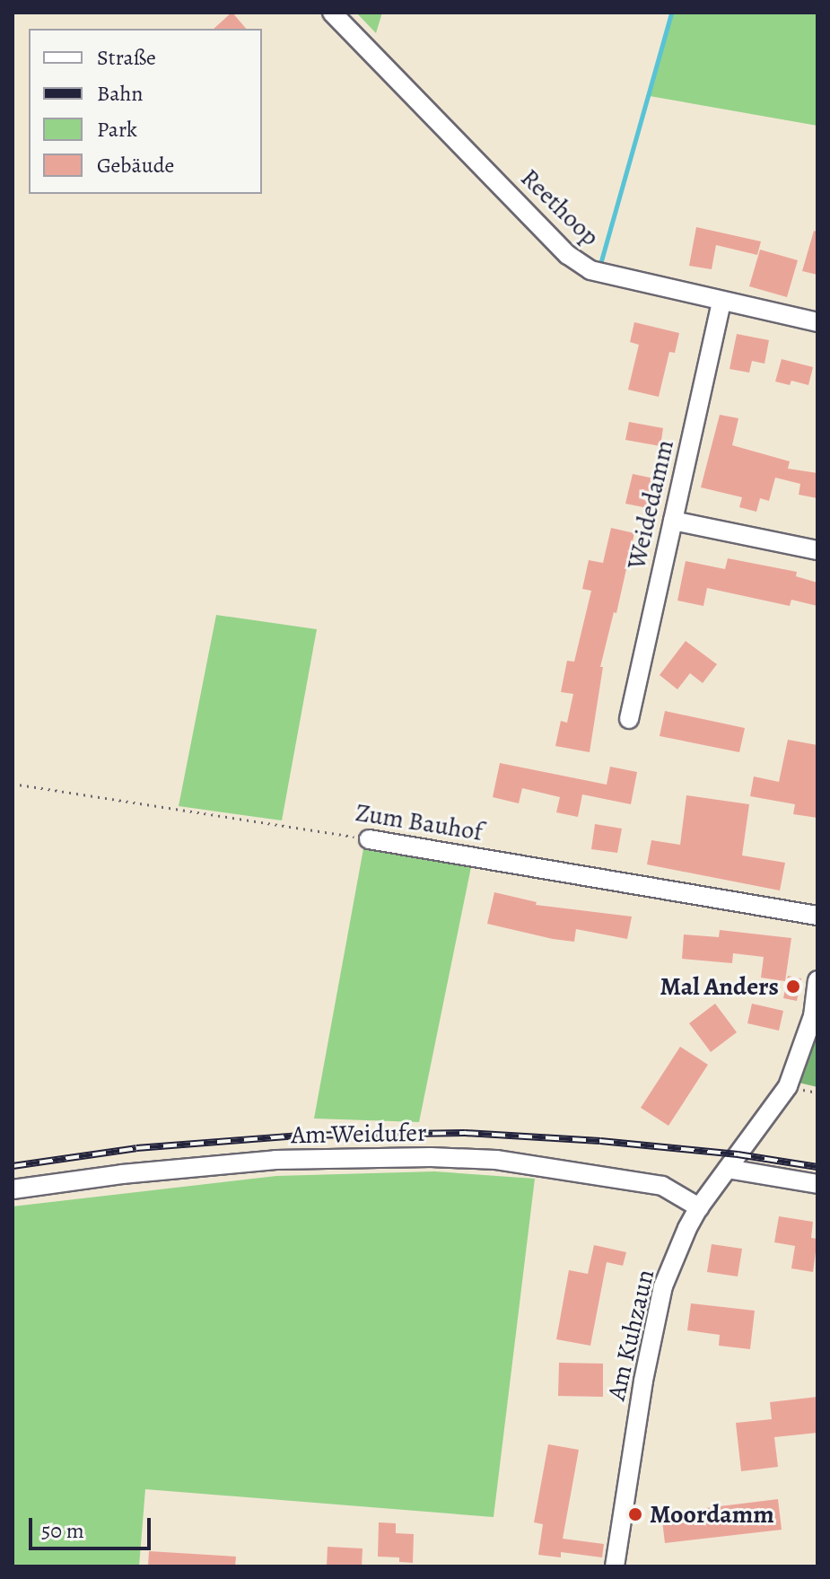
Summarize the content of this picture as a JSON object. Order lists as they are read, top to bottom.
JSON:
{
  "streets": {
    "street": [
      "Reethoop",
      "Weidedamm",
      "Zum Bauhof",
      "Am Weidufer",
      "Am Kuhzaun"
    ]
  },
  "crossings": [
    ["Reethoop", "Weidedamm"],
    ["Am Weidufer", "Am Kuhzaun"]
  ],
  "places": ["Mal Anders", "Moordamm"],
  "legend": [
    "Straße",
    "Bahn",
    "Park",
    "Gebäude"
  ],
  "scale_bar": "50 m"
}
